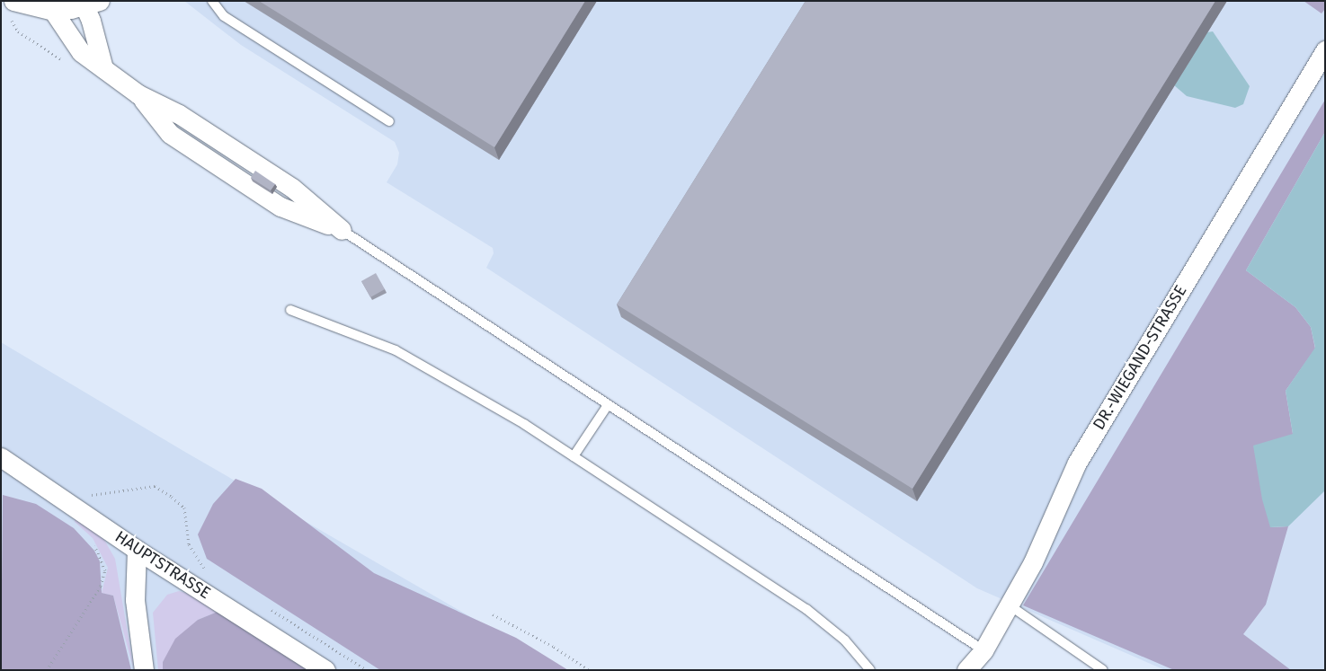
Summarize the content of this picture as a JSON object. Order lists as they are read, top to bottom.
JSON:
{
  "streets": {
    "street": ["DR.-WIEGAND-STRASSE", "HAUPTSTRASSE"]
  }
}
